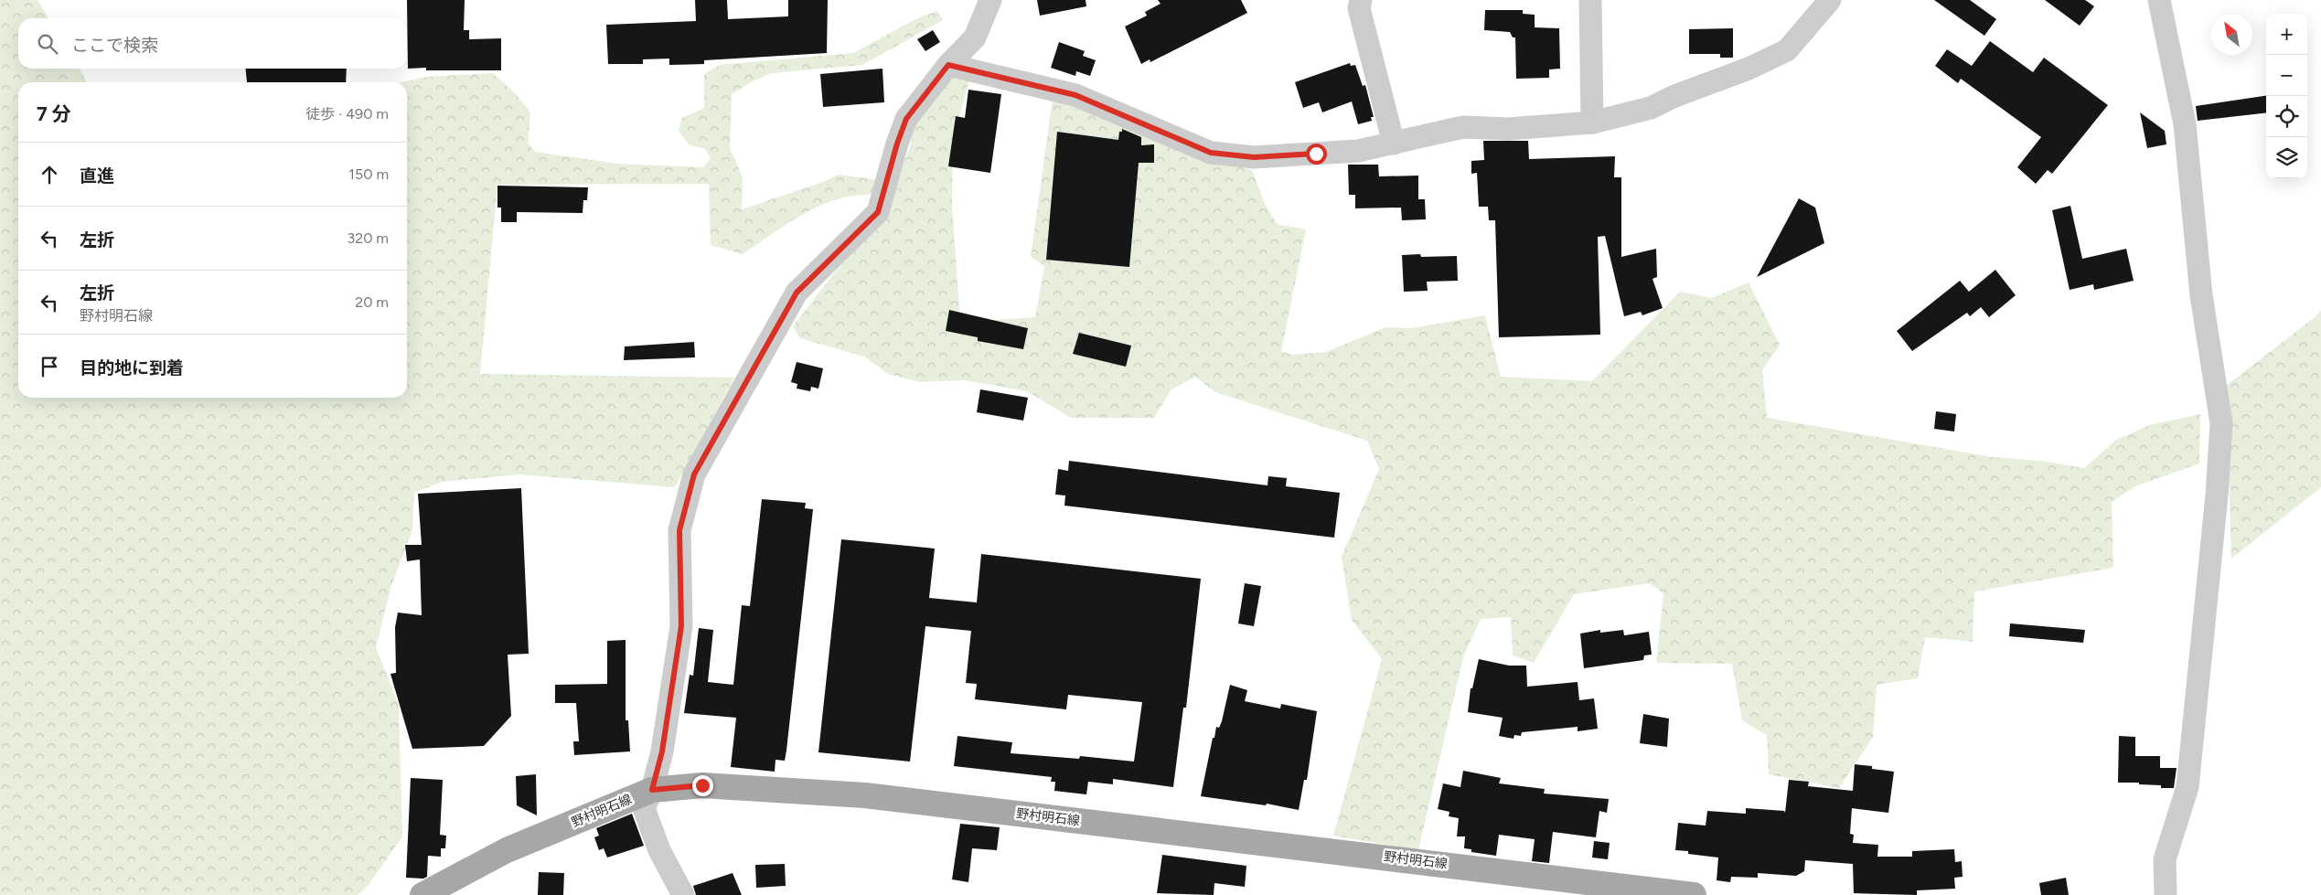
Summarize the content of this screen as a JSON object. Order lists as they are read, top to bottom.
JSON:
{
  "streets": {
    "main road": ["野村明石線"]
  },
  "north": "top left",
  "page": {
    "map_buttons": ["+", "−"],
    "search": "ここで検索",
    "heading": ["7 分", "徒歩 · 490 m"],
    "list": [
      ["直進", "150 m"],
      ["左折", "320 m"],
      ["左折", "野村明石線", "20 m"],
      "目的地に到着"
    ]
  }
}
